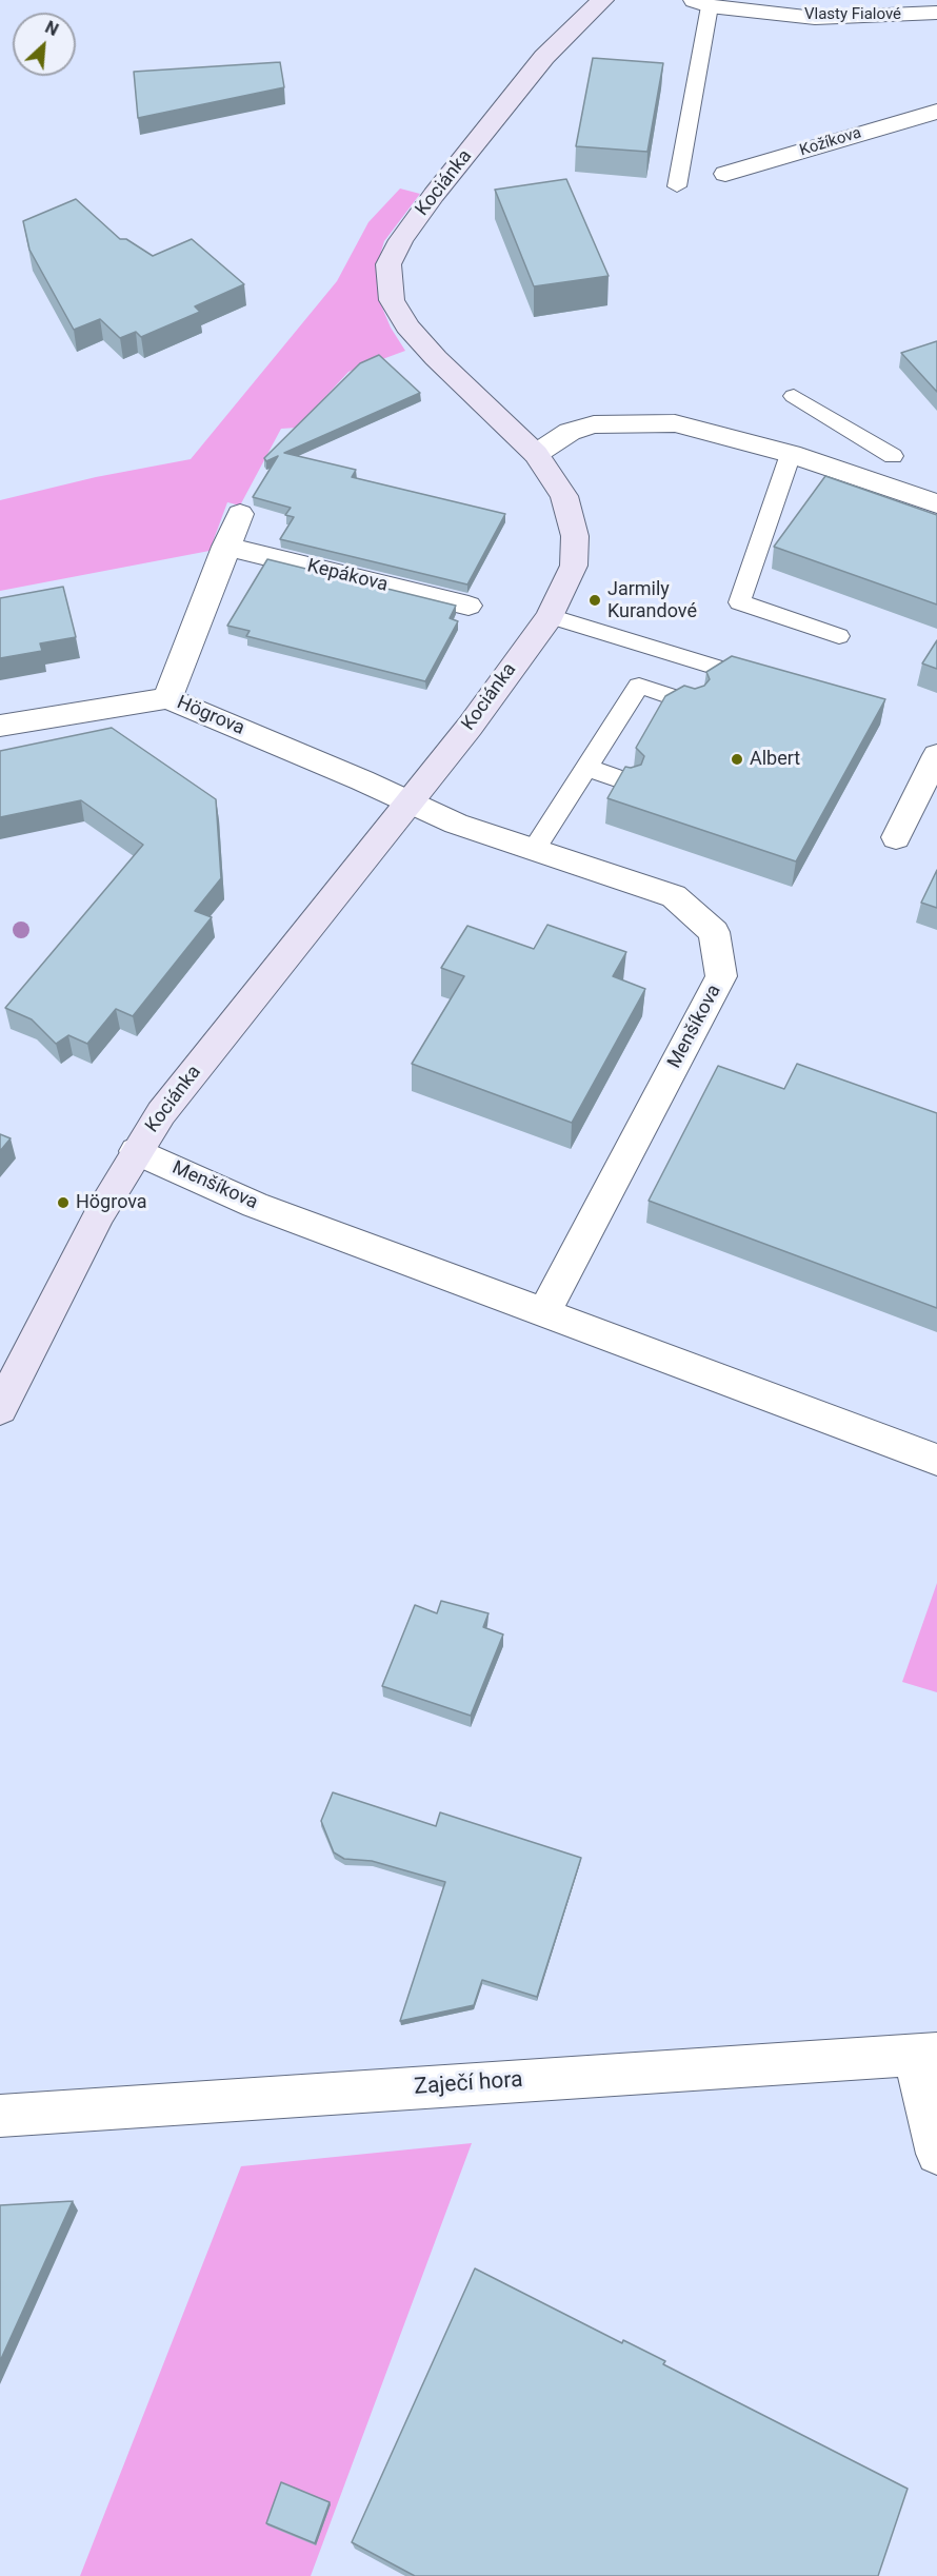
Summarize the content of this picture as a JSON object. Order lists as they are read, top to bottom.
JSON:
{
  "streets": {
    "street": [
      "Vlasty Fialové",
      "Kožíkova",
      "Kociánka",
      "Kepákova",
      "Högrova",
      "Menšíkova",
      "Zaječí hora"
    ]
  },
  "crossings": [
    ["Kociánka", "Högrova"],
    ["Kociánka", "Menšíkova"],
    ["Högrova", "Menšíkova"]
  ],
  "places": ["Jarmily Kurandové", "Albert", "Högrova"],
  "north": "top right"
}
